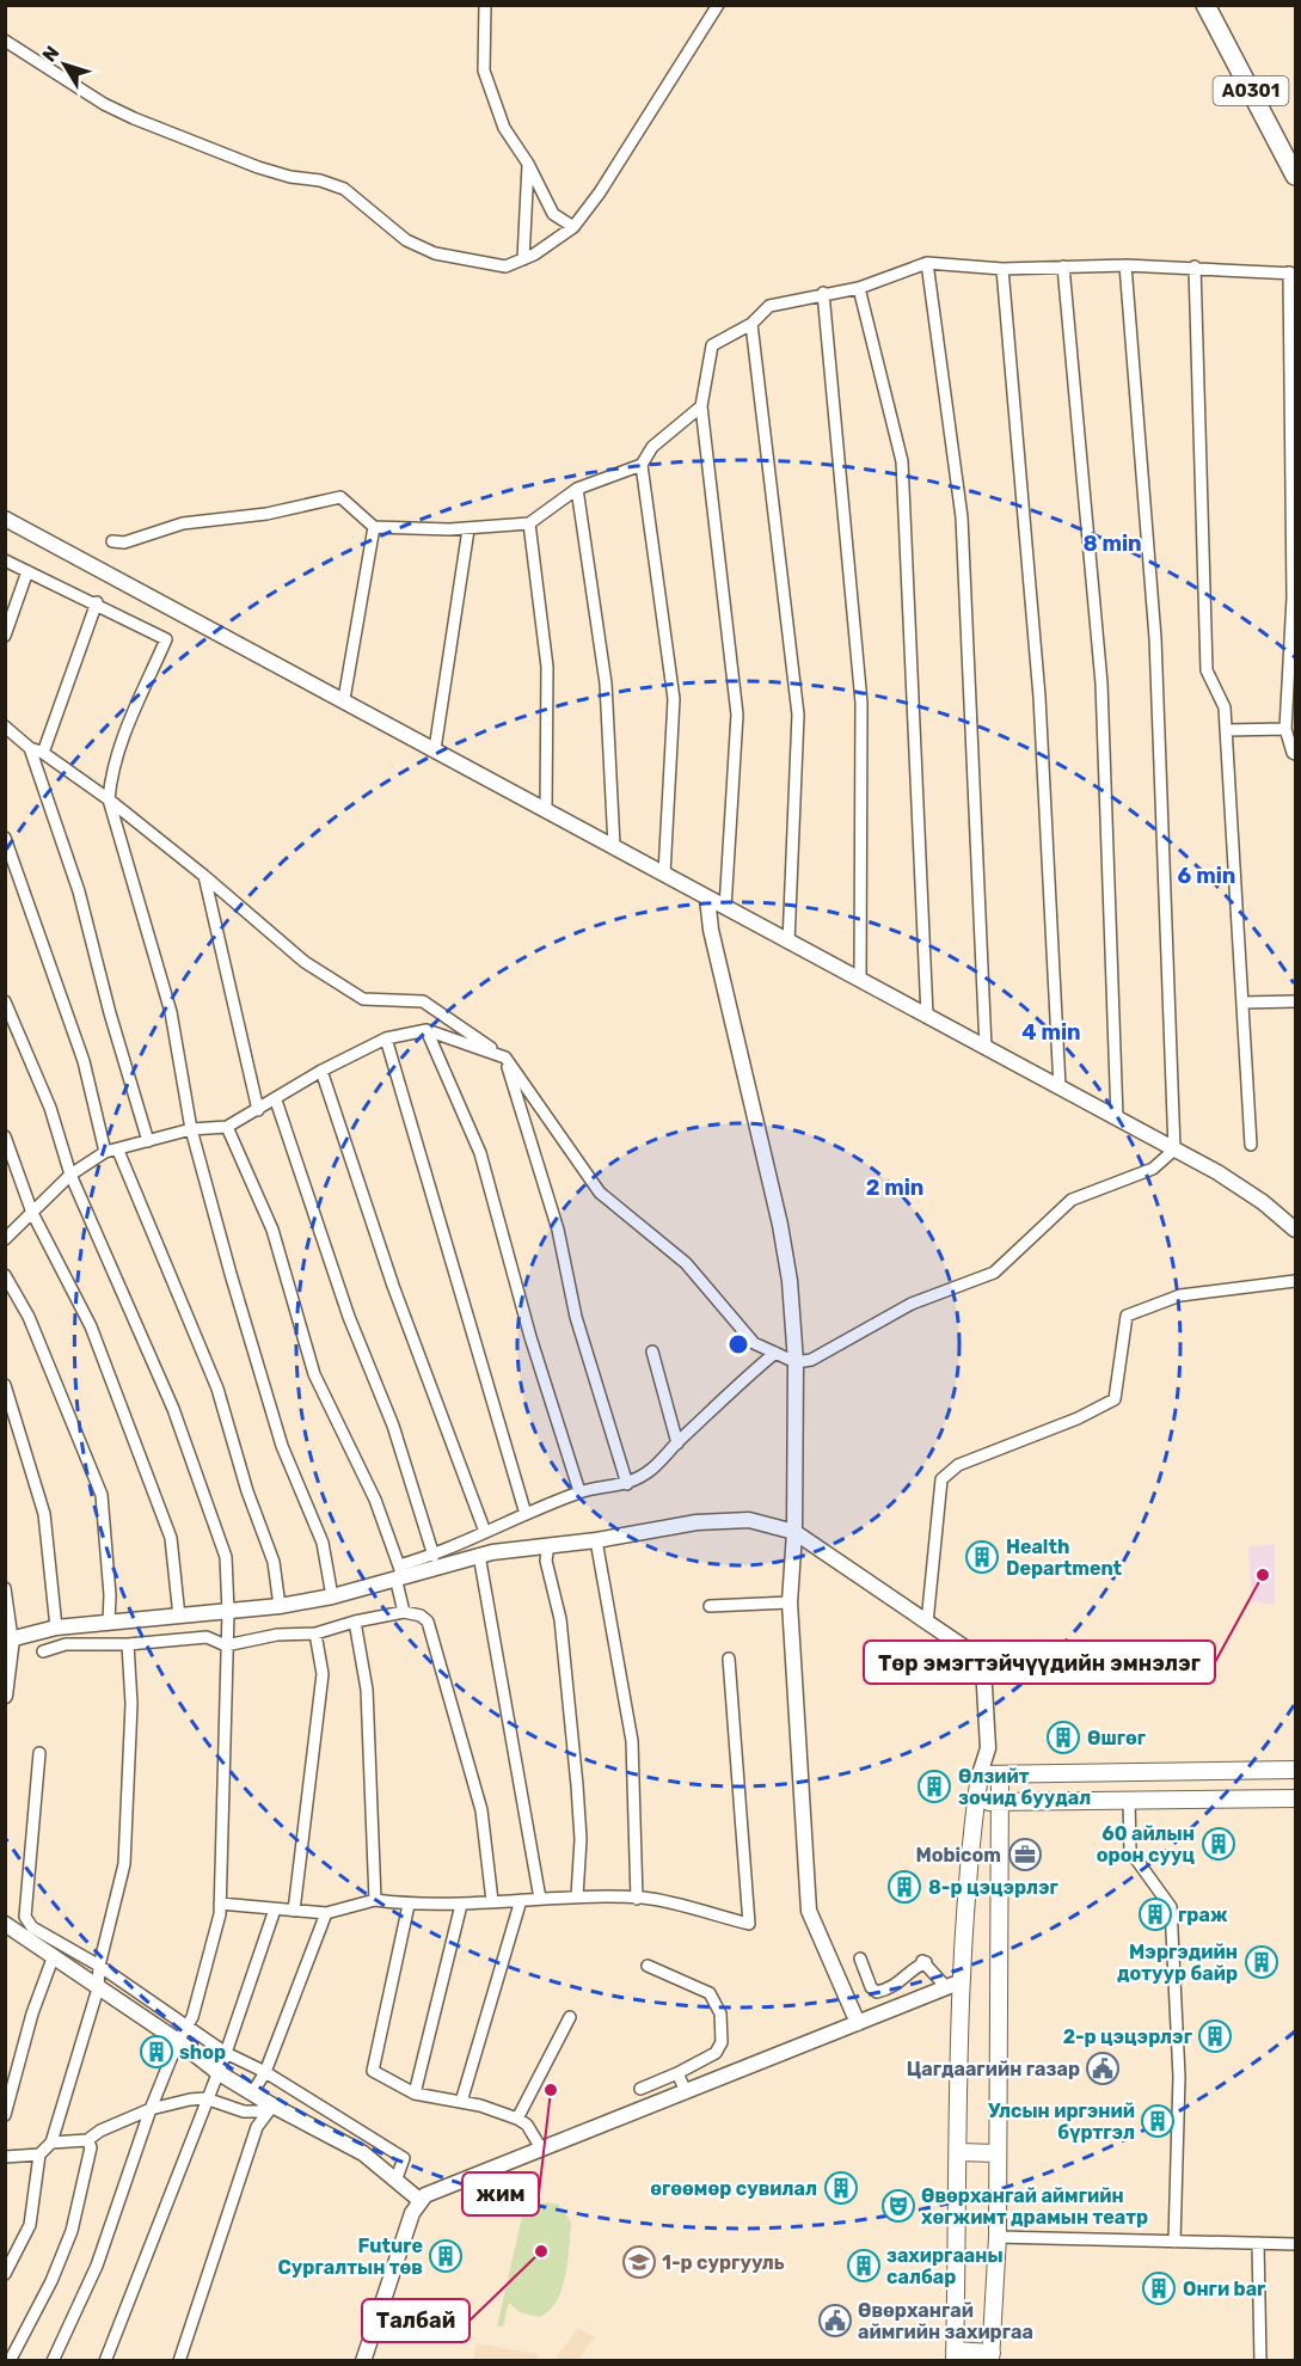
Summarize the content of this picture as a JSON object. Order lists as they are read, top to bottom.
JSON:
{
  "streets": {
    "highway": ["A0301"]
  },
  "places": {
    "building": [
      "Health Department",
      "Өшгөг",
      "Өлзийт зочид буудал",
      "60 айлын орон сууц",
      "8-р цэцэрлэг",
      "граж",
      "Мэргэдийн дотуур байр",
      "2-р цэцэрлэг",
      "shop",
      "Улсын иргэний бүртгэл",
      "өгөөмөр сувилал",
      "Future Сургалтын төв",
      "захиргааны салбар",
      "Онги bar"
    ],
    "other": ["Төр эмэгтэйчүүдийн эмнэлэг", "жим", "Талбай"],
    "office": ["Mobicom"],
    "public building": ["Цагдаагийн газар", "Өвөрхангай аймгийн захиргаа"],
    "theatre": ["Өвөрхангай аймгийн хөгжимт драмын театр"],
    "school or university": ["1-р сургууль"]
  },
  "north": "top left",
  "rings": [
    "8 min",
    "6 min",
    "4 min",
    "2 min"
  ]
}
